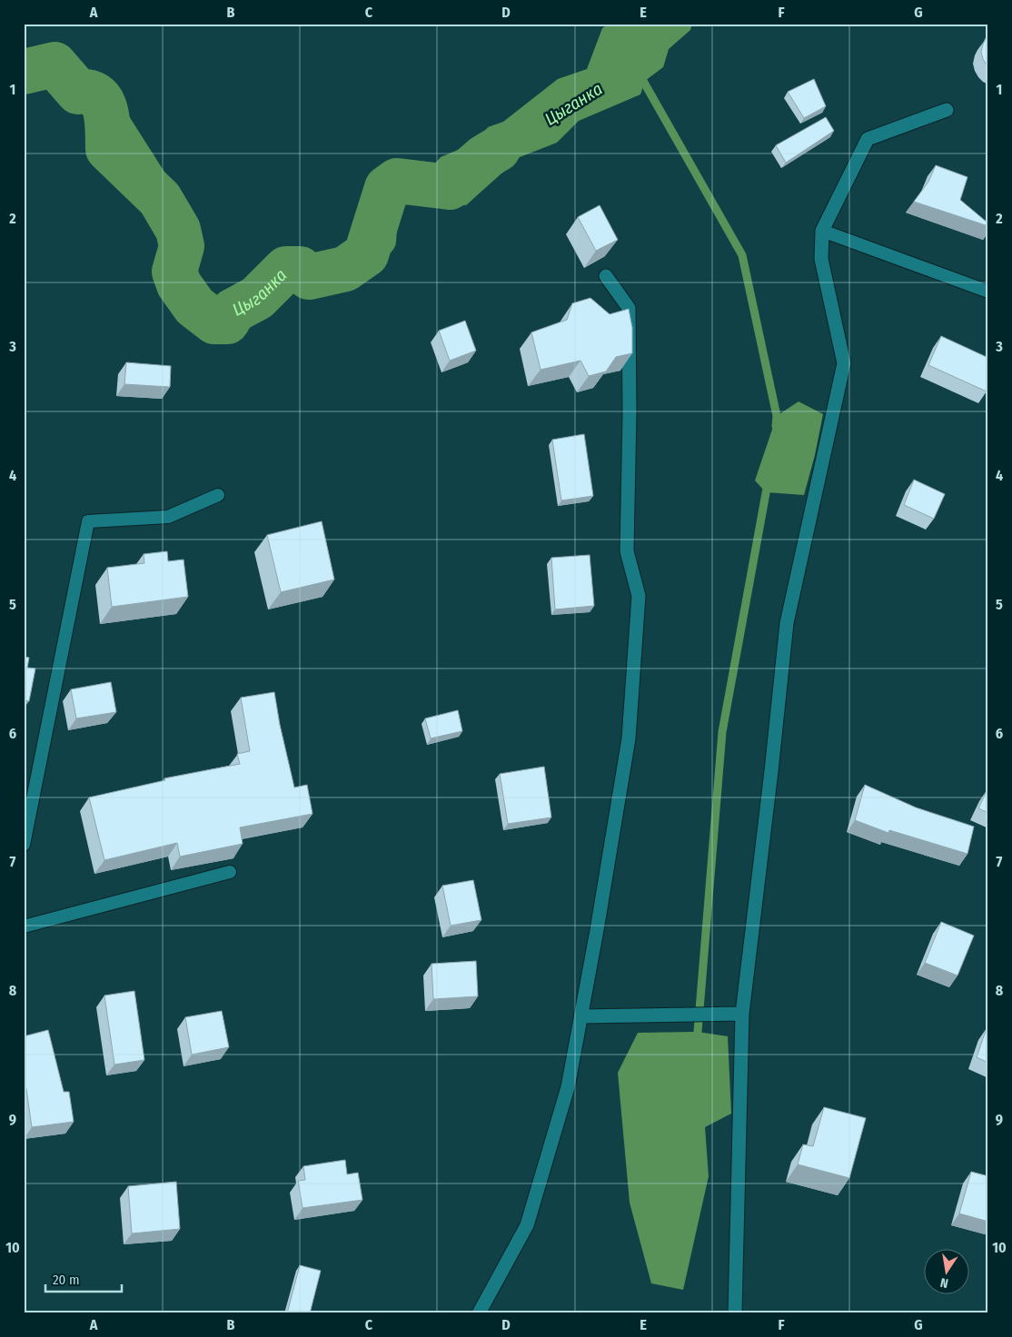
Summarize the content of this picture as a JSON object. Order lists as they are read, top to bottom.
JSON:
{
  "water": ["Цыганка"],
  "scale_bar": "20 m",
  "north": "bottom",
  "grid": {
    "columns": [
      "A",
      "B",
      "C",
      "D",
      "E",
      "F",
      "G"
    ],
    "rows": [
      "1",
      "2",
      "3",
      "4",
      "5",
      "6",
      "7",
      "8",
      "9",
      "10"
    ]
  }
}
